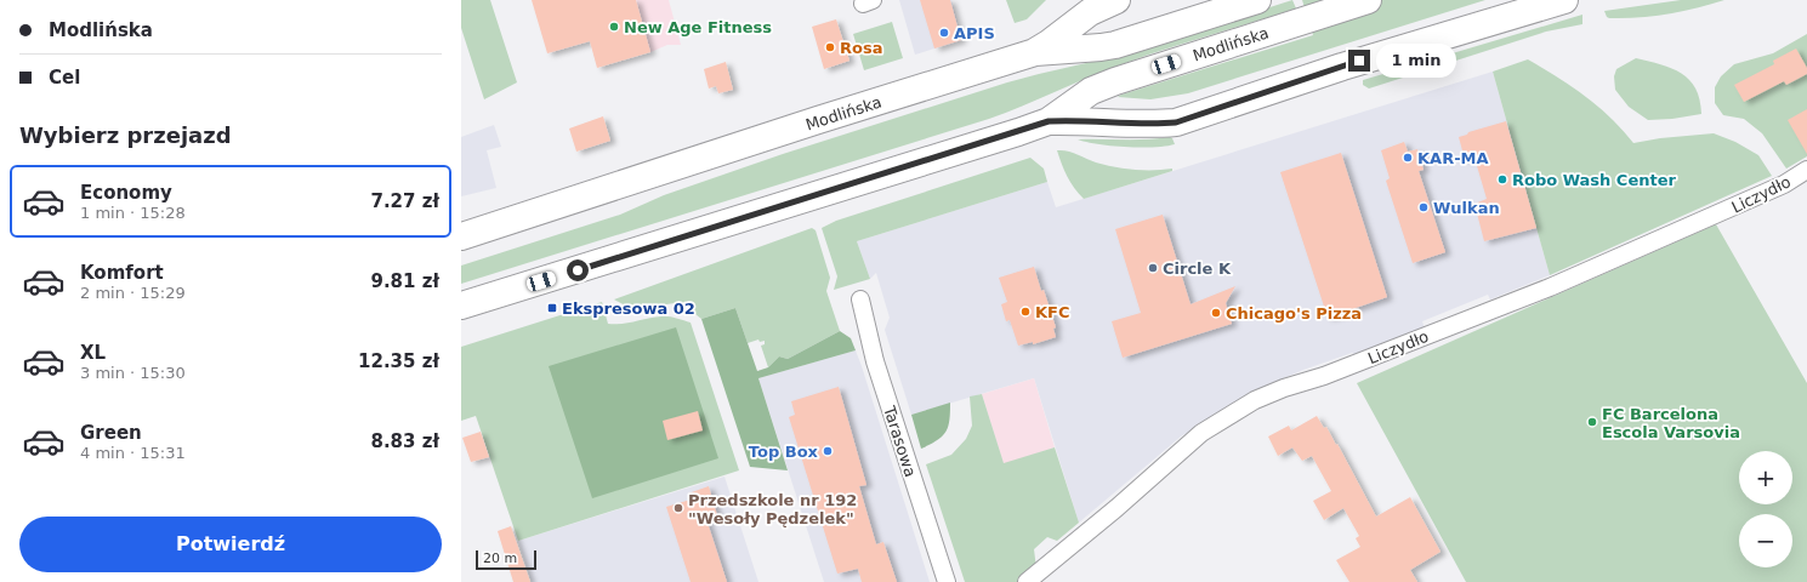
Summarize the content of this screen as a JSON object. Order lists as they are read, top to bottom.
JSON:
{
  "streets": {
    "main road": ["Modlińska"],
    "street": ["Liczydło", "Tarasowa"]
  },
  "places": {
    "other": [
      "New Age Fitness",
      "APIS",
      "Rosa",
      "KAR-MA",
      "Robo Wash Center",
      "Wulkan",
      "Circle K",
      "KFC",
      "Chicago's Pizza",
      "FC Barcelona Escola Varsovia",
      "Top Box",
      "Przedszkole nr 192 \"Wesoły Pędzelek\""
    ],
    "transit": ["Ekspresowa 02"]
  },
  "scale_bar": "20 m",
  "page": {
    "banner": ["Modlińska", "Cel"],
    "bubble": "1 min",
    "heading": "Wybierz przejazd",
    "list": [
      {
        "name": "Economy",
        "note": "1 min · 15:28",
        "value": "7.27 zł"
      },
      {
        "name": "Komfort",
        "note": "2 min · 15:29",
        "value": "9.81 zł"
      },
      {
        "name": "XL",
        "note": "3 min · 15:30",
        "value": "12.35 zł"
      },
      {
        "name": "Green",
        "note": "4 min · 15:31",
        "value": "8.83 zł"
      }
    ],
    "map_buttons": ["+", "−"],
    "buttons": "Potwierdź",
    "scale": "20 m"
  }
}
